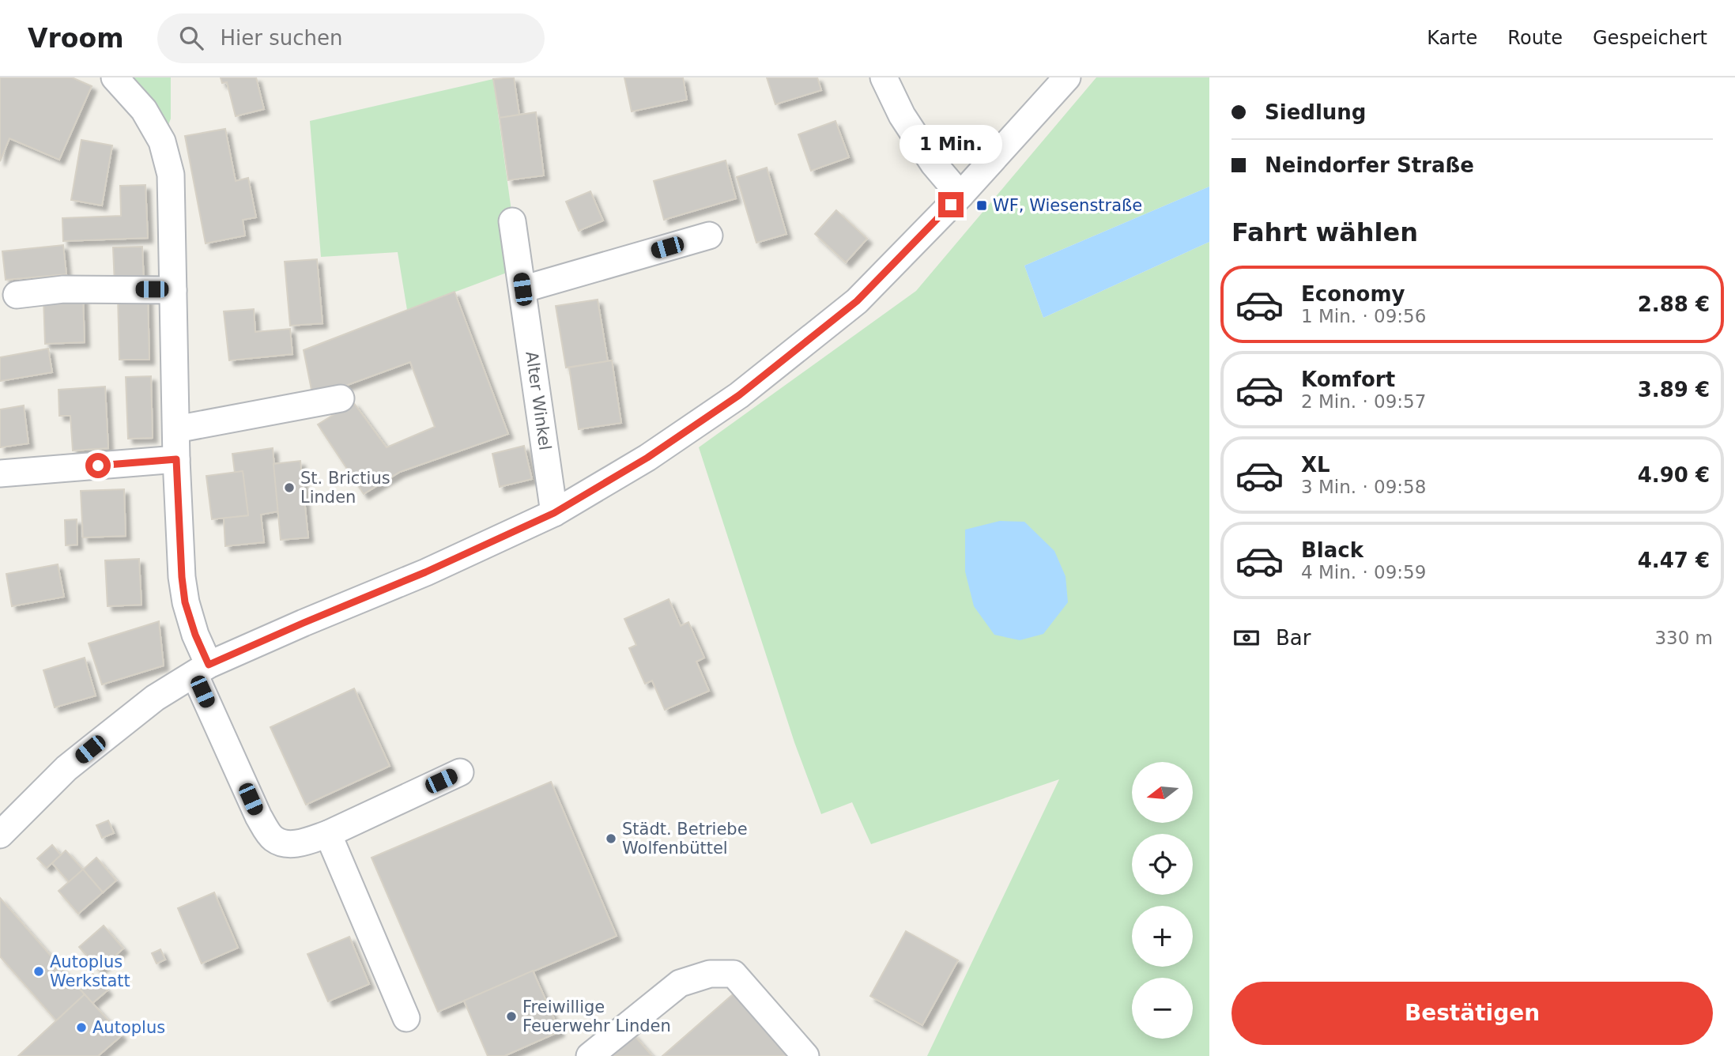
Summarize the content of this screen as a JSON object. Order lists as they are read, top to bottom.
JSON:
{
  "streets": {
    "street": ["Alter Winkel"]
  },
  "places": {
    "transit": ["WF, Wiesenstraße"],
    "other": [
      "St. Brictius Linden",
      "Städt. Betriebe Wolfenbüttel",
      "Autoplus Werkstatt",
      "Freiwillige Feuerwehr Linden",
      "Autoplus"
    ]
  },
  "north": "left",
  "page": {
    "header": "Vroom",
    "search": "Hier suchen",
    "nav": ["Karte", "Route", "Gespeichert"],
    "banner": ["Siedlung", "Neindorfer Straße"],
    "bubble": "1 Min.",
    "heading": "Fahrt wählen",
    "list": [
      {
        "name": "Economy",
        "note": "1 Min. · 09:56",
        "value": "2.88 €"
      },
      {
        "name": "Komfort",
        "note": "2 Min. · 09:57",
        "value": "3.89 €"
      },
      {
        "name": "XL",
        "note": "3 Min. · 09:58",
        "value": "4.90 €"
      },
      {
        "name": "Black",
        "note": "4 Min. · 09:59",
        "value": "4.47 €"
      }
    ],
    "pay": ["Bar", "330 m"],
    "map_buttons": ["+", "−"],
    "buttons": "Bestätigen"
  }
}
